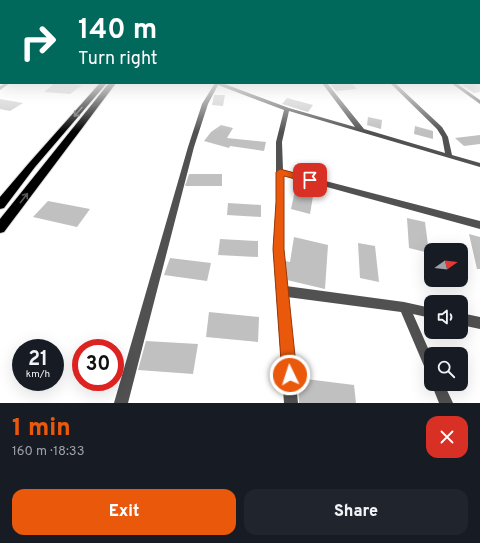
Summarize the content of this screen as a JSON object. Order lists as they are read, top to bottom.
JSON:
{
  "north": "right",
  "page": {
    "turn": ["140 m", "Turn right"],
    "speed": "21 km/h",
    "limit": "30",
    "heading": ["1 min", "160 m · 18:33"],
    "buttons": ["Exit", "Share"]
  }
}
